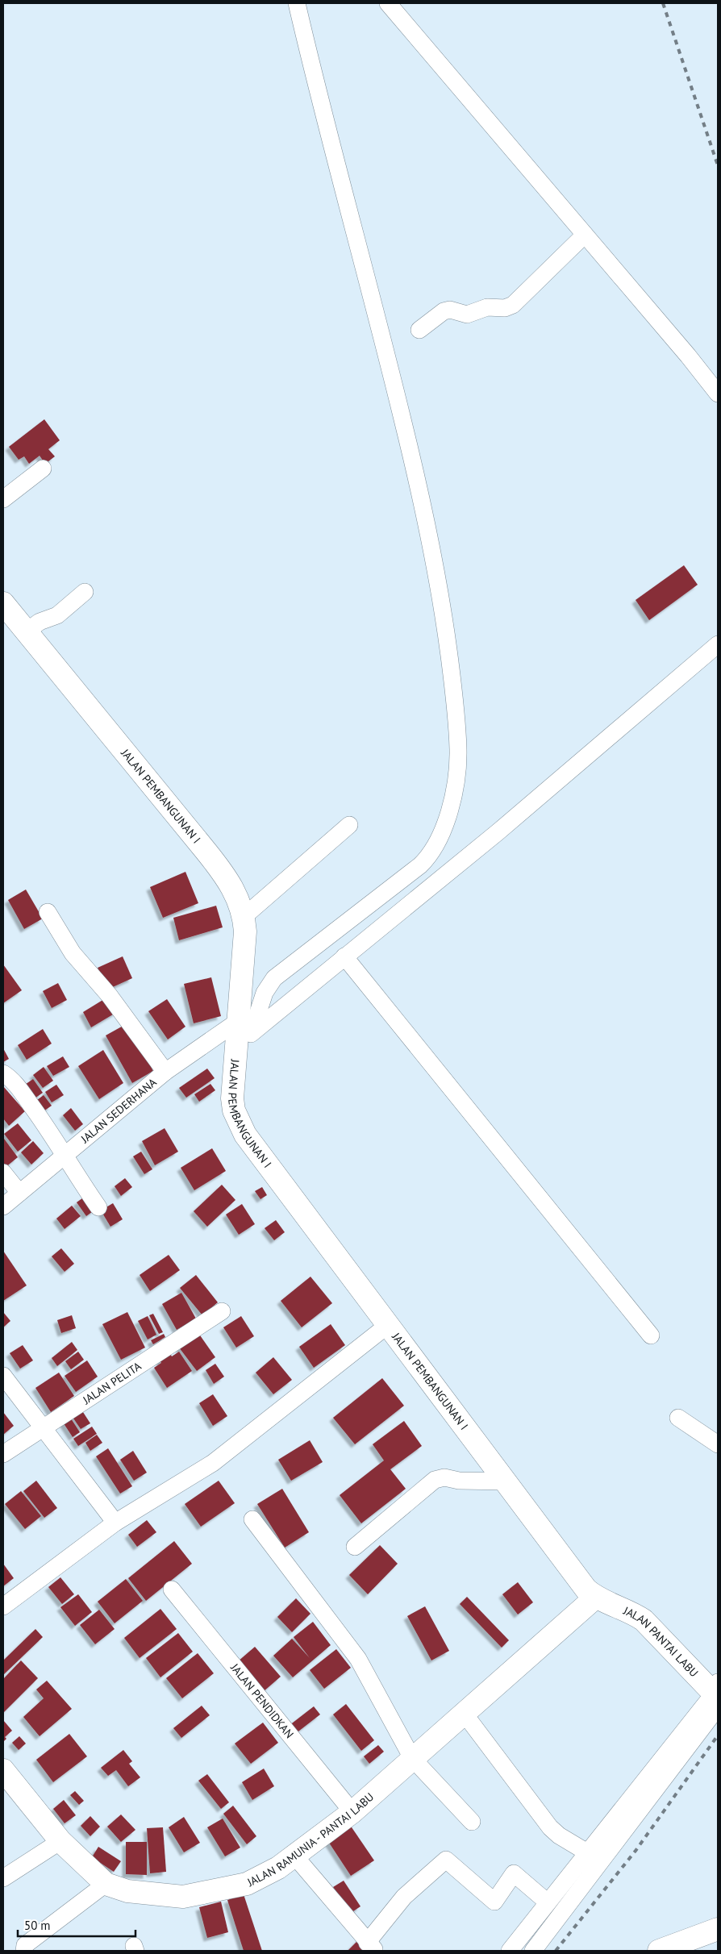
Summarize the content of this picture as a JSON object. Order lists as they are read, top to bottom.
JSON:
{
  "streets": {
    "main road": ["JALAN PEMBANGUNAN I", "JALAN PANTAI LABU", "JALAN RAMUNIA - PANTAI LABU"],
    "street": ["JALAN SEDERHANA", "JALAN PELITA", "JALAN PENDIDKAN"]
  },
  "crossings": [
    ["JALAN PEMBANGUNAN I", "JALAN SEDERHANA"],
    ["JALAN PEMBANGUNAN I", "JALAN PANTAI LABU"],
    ["JALAN PEMBANGUNAN I", "JALAN RAMUNIA - PANTAI LABU"],
    ["JALAN PANTAI LABU", "JALAN RAMUNIA - PANTAI LABU"],
    ["JALAN PENDIDKAN", "JALAN RAMUNIA - PANTAI LABU"]
  ],
  "scale_bar": "50 m"
}
